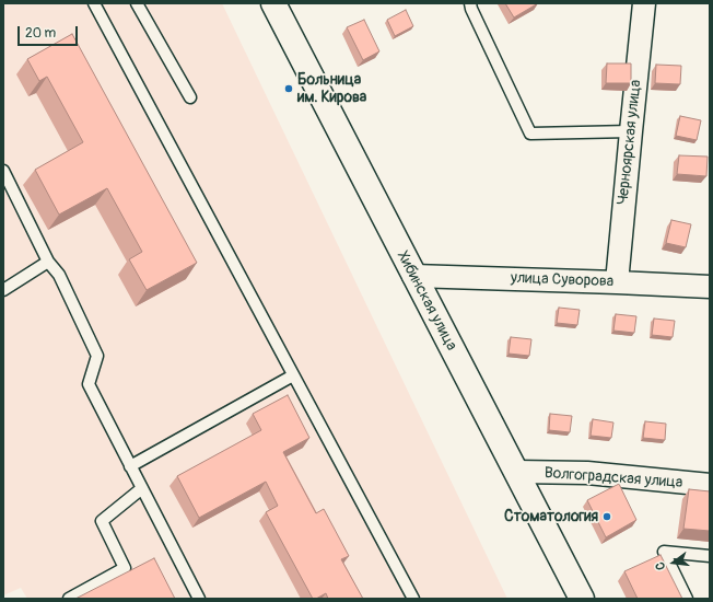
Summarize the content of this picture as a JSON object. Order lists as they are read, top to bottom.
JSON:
{
  "streets": {
    "street": [
      "Черноярская улица",
      "улица Суворова",
      "Хибинская улица",
      "Волгоградская улица"
    ]
  },
  "crossings": [
    ["Черноярская улица", "улица Суворова"],
    ["улица Суворова", "Хибинская улица"],
    ["Хибинская улица", "Волгоградская улица"]
  ],
  "places": ["Больница им. Кирова", "Стоматология"],
  "scale_bar": "20 m",
  "north": "left"
}
